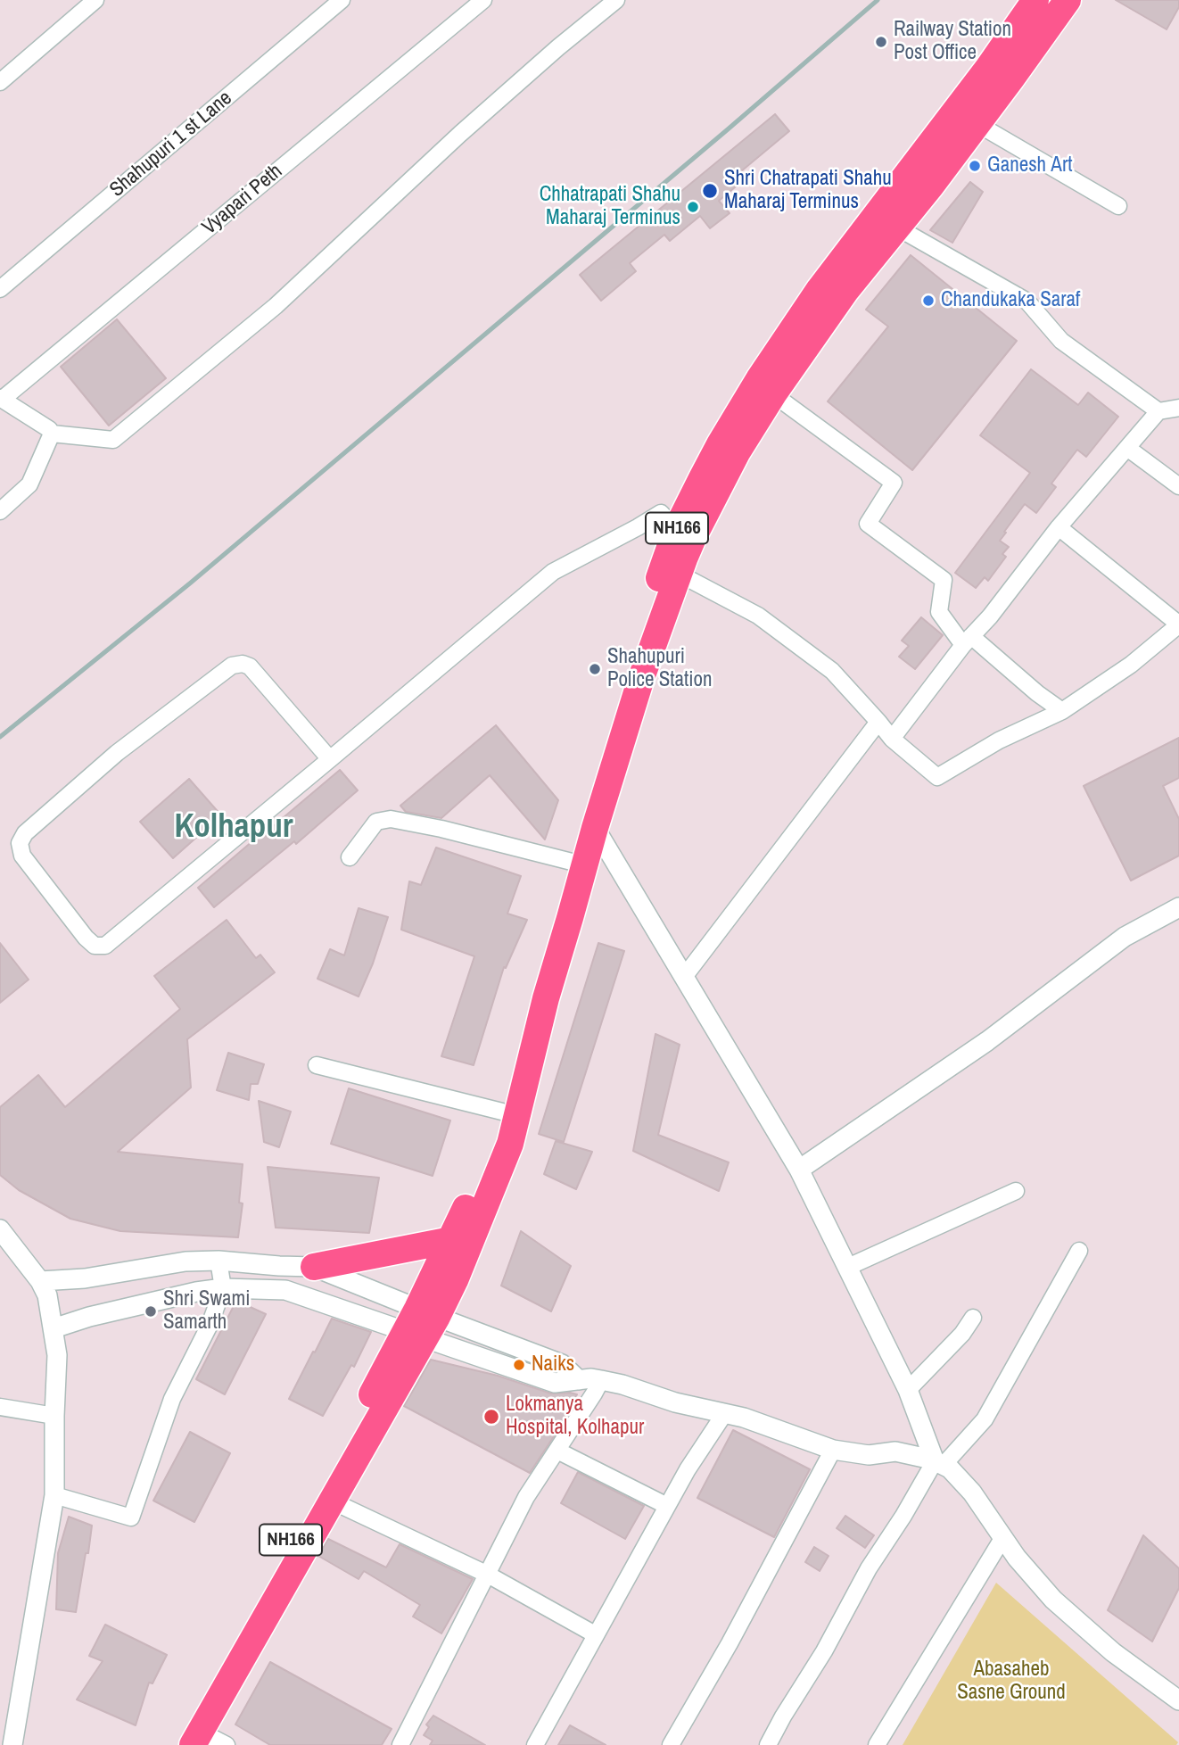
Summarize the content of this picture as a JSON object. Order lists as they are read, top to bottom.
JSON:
{
  "streets": {
    "highway": ["NH166"],
    "street": ["Shahupuri 1 st Lane", "Vyapari Peth"]
  },
  "districts": ["Kolhapur"],
  "parks": ["Abasaheb Sasne Ground"],
  "places": [
    "Railway Station Post Office",
    "Ganesh Art",
    "Shri Chatrapati Shahu Maharaj Terminus",
    "Chhatrapati Shahu Maharaj Terminus",
    "Chandukaka Saraf",
    "Shahupuri Police Station",
    "Shri Swami Samarth",
    "Naiks",
    "Lokmanya Hospital, Kolhapur"
  ]
}
